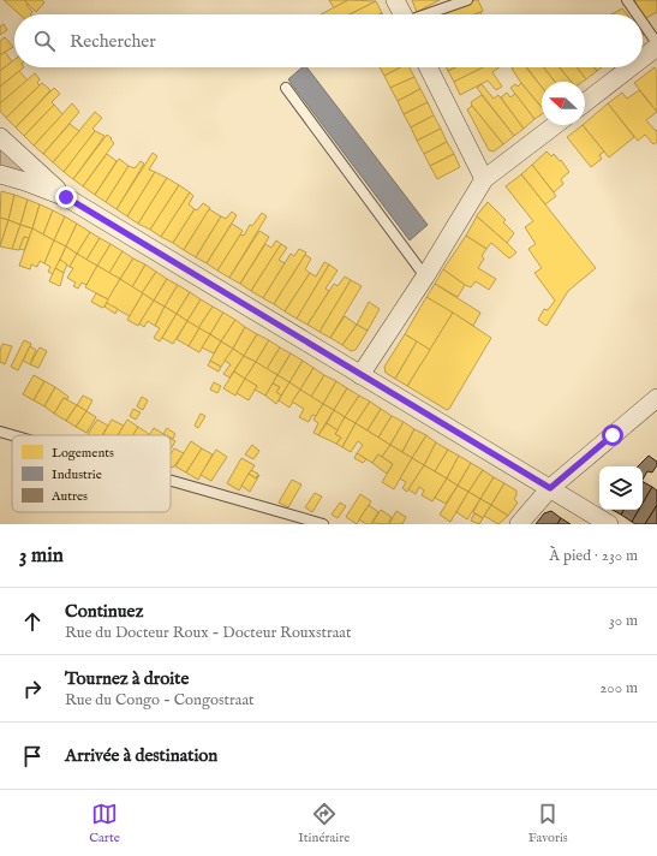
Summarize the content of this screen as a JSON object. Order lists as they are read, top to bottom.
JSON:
{
  "legend": ["Logements", "Industrie", "Autres"],
  "north": "left",
  "page": {
    "search": "Rechercher",
    "heading": ["3 min", "À pied · 230 m"],
    "list": [
      ["Continuez", "Rue du Docteur Roux - Docteur Rouxstraat", "30 m"],
      ["Tournez à droite", "Rue du Congo - Congostraat", "200 m"],
      "Arrivée à destination"
    ],
    "nav": ["Carte", "Itinéraire", "Favoris"]
  }
}
